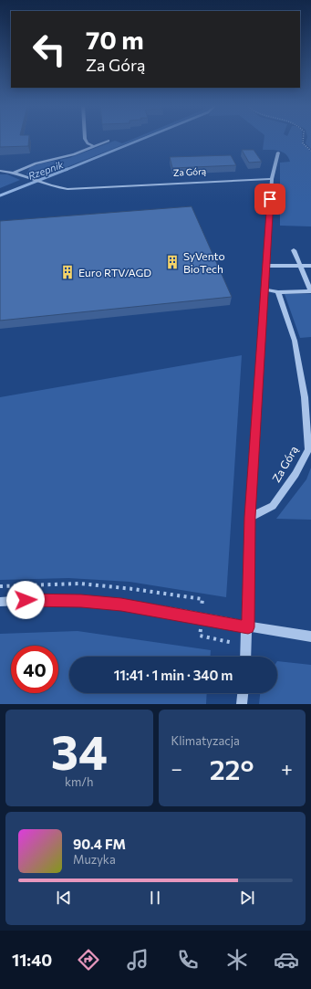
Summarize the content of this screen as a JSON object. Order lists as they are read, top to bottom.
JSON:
{
  "streets": {
    "street": ["Za Górą"]
  },
  "water": ["Rzepnik"],
  "places": {
    "building": ["SyVento BioTech", "Euro RTV/AGD"]
  },
  "page": {
    "turn": ["70 m", "Za Górą"],
    "limit": "40",
    "trip": "11:41 · 1 min · 340 m",
    "tile": [
      ["34", "km/h"],
      "Klimatyzacja"
    ],
    "heat": ["−", "22°", "+"],
    "song": ["90.4 FM", "Muzyka"],
    "tabs": "11:40"
  }
}
